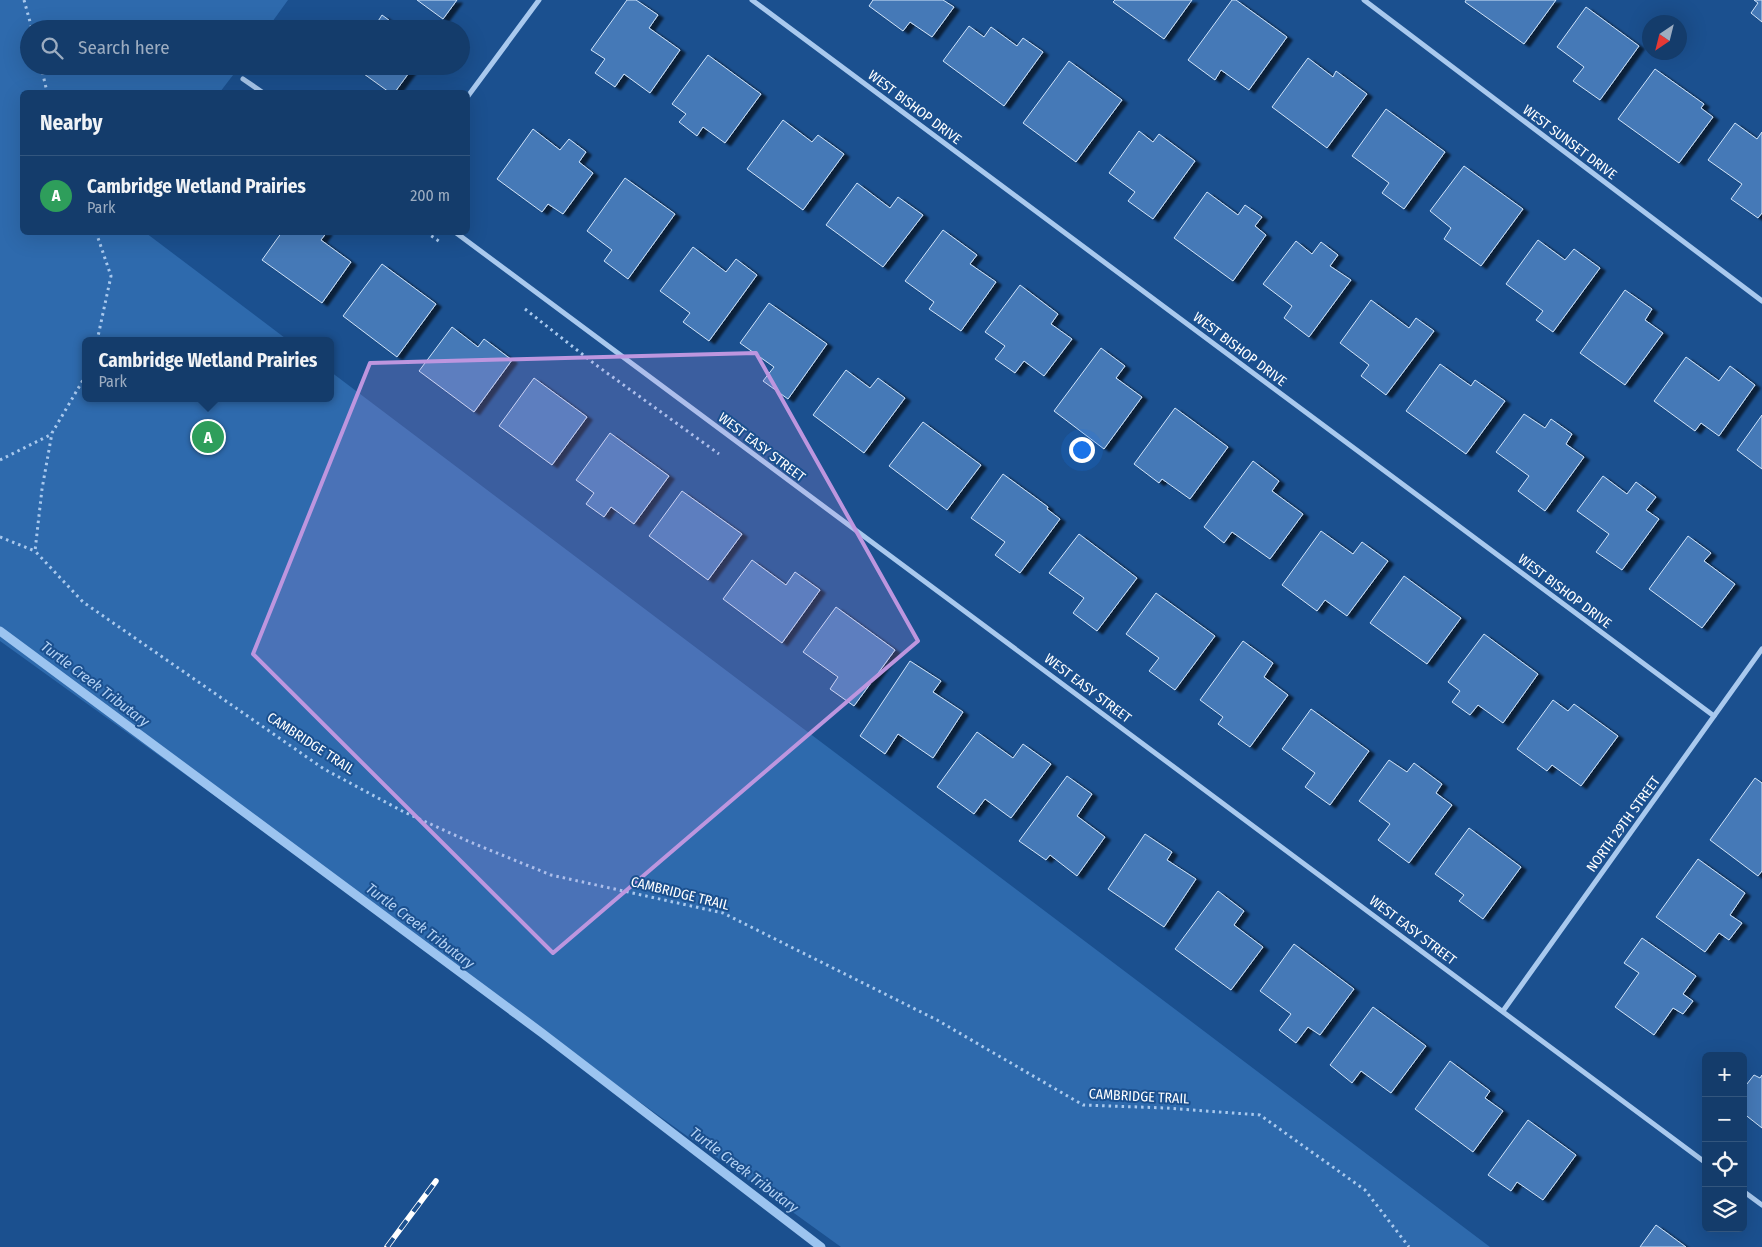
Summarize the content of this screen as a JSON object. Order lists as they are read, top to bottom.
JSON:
{
  "streets": {
    "street": [
      "WEST BISHOP DRIVE",
      "WEST SUNSET DRIVE",
      "WEST EASY STREET",
      "NORTH 29TH STREET"
    ],
    "path": ["CAMBRIDGE TRAIL"]
  },
  "crossings": [
    ["WEST BISHOP DRIVE", "NORTH 29TH STREET"],
    ["WEST EASY STREET", "NORTH 29TH STREET"]
  ],
  "water": ["Turtle Creek Tributary"],
  "north": "bottom left",
  "page": {
    "search": "Search here",
    "heading": "Nearby",
    "list": [
      {
        "mark": "A",
        "name": "Cambridge Wetland Prairies",
        "note": "Park",
        "value": "200 m"
      }
    ],
    "popup": ["Cambridge Wetland Prairies", "Park"],
    "pins": "A",
    "map_buttons": ["+", "−"]
  }
}
